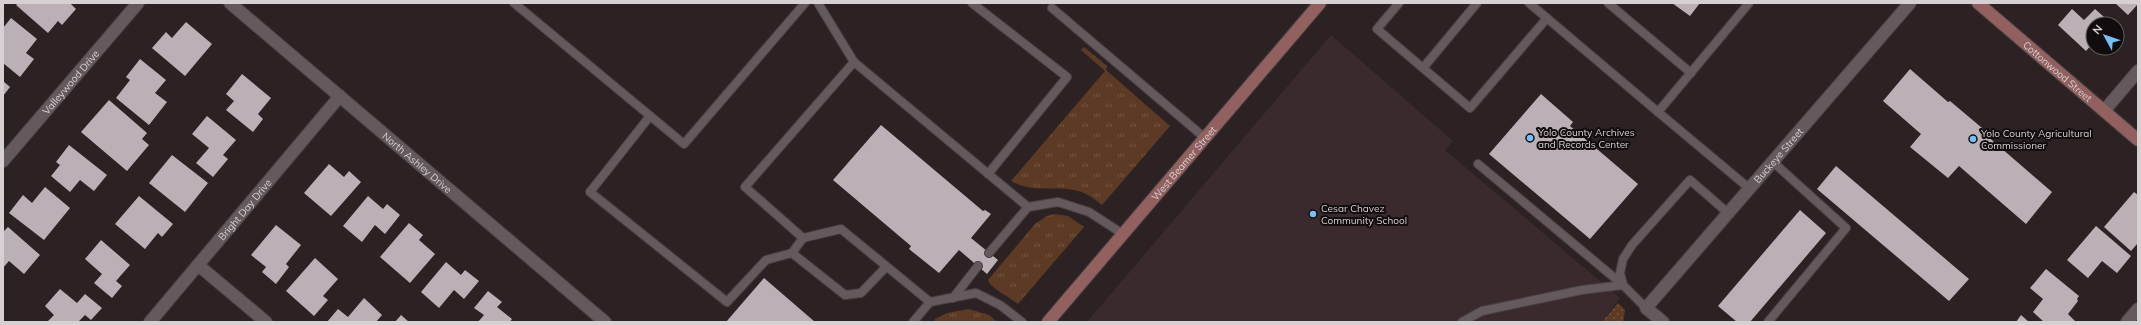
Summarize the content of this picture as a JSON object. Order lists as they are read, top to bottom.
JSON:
{
  "streets": {
    "street": [
      "Cottonwood Street",
      "Valleywood Drive",
      "Buckeye Street",
      "North Ashley Drive",
      "West Beamer Street",
      "Bright Day Drive"
    ]
  },
  "crossings": [
    ["North Ashley Drive", "Bright Day Drive"]
  ],
  "places": ["Yolo County Archives and Records Center", "Yolo County Agricultural Commissioner", "Cesar Chavez Community School"],
  "north": "top left"
}
